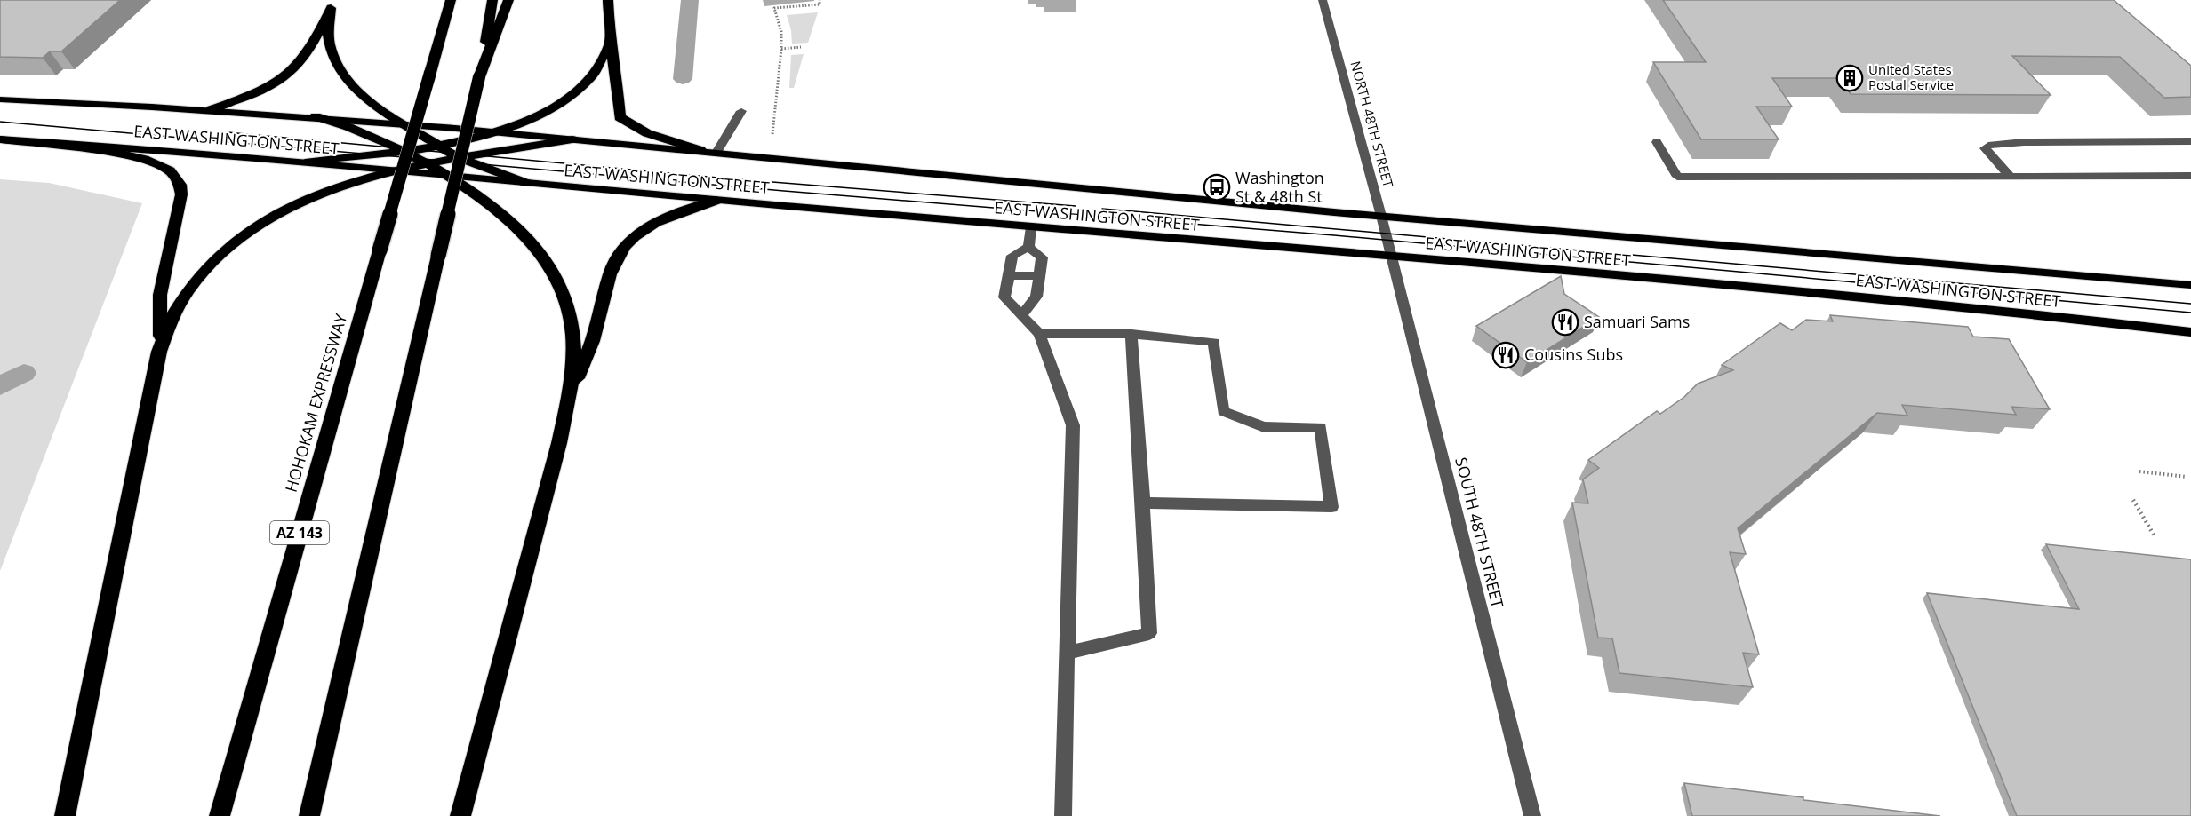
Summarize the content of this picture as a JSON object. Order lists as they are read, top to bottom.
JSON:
{
  "streets": {
    "highway": ["HOHOKAM EXPRESSWAY", "AZ 143"],
    "main road": ["EAST WASHINGTON STREET"],
    "street": ["NORTH 48TH STREET", "SOUTH 48TH STREET"]
  },
  "crossings": [
    ["NORTH 48TH STREET", "EAST WASHINGTON STREET"],
    ["NORTH 48TH STREET", "SOUTH 48TH STREET"],
    ["EAST WASHINGTON STREET", "SOUTH 48TH STREET"]
  ],
  "places": {
    "building": ["United States Postal Service"],
    "bus stop": ["Washington St & 48th St"],
    "restaurant": ["Samuari Sams", "Cousins Subs"]
  }
}
